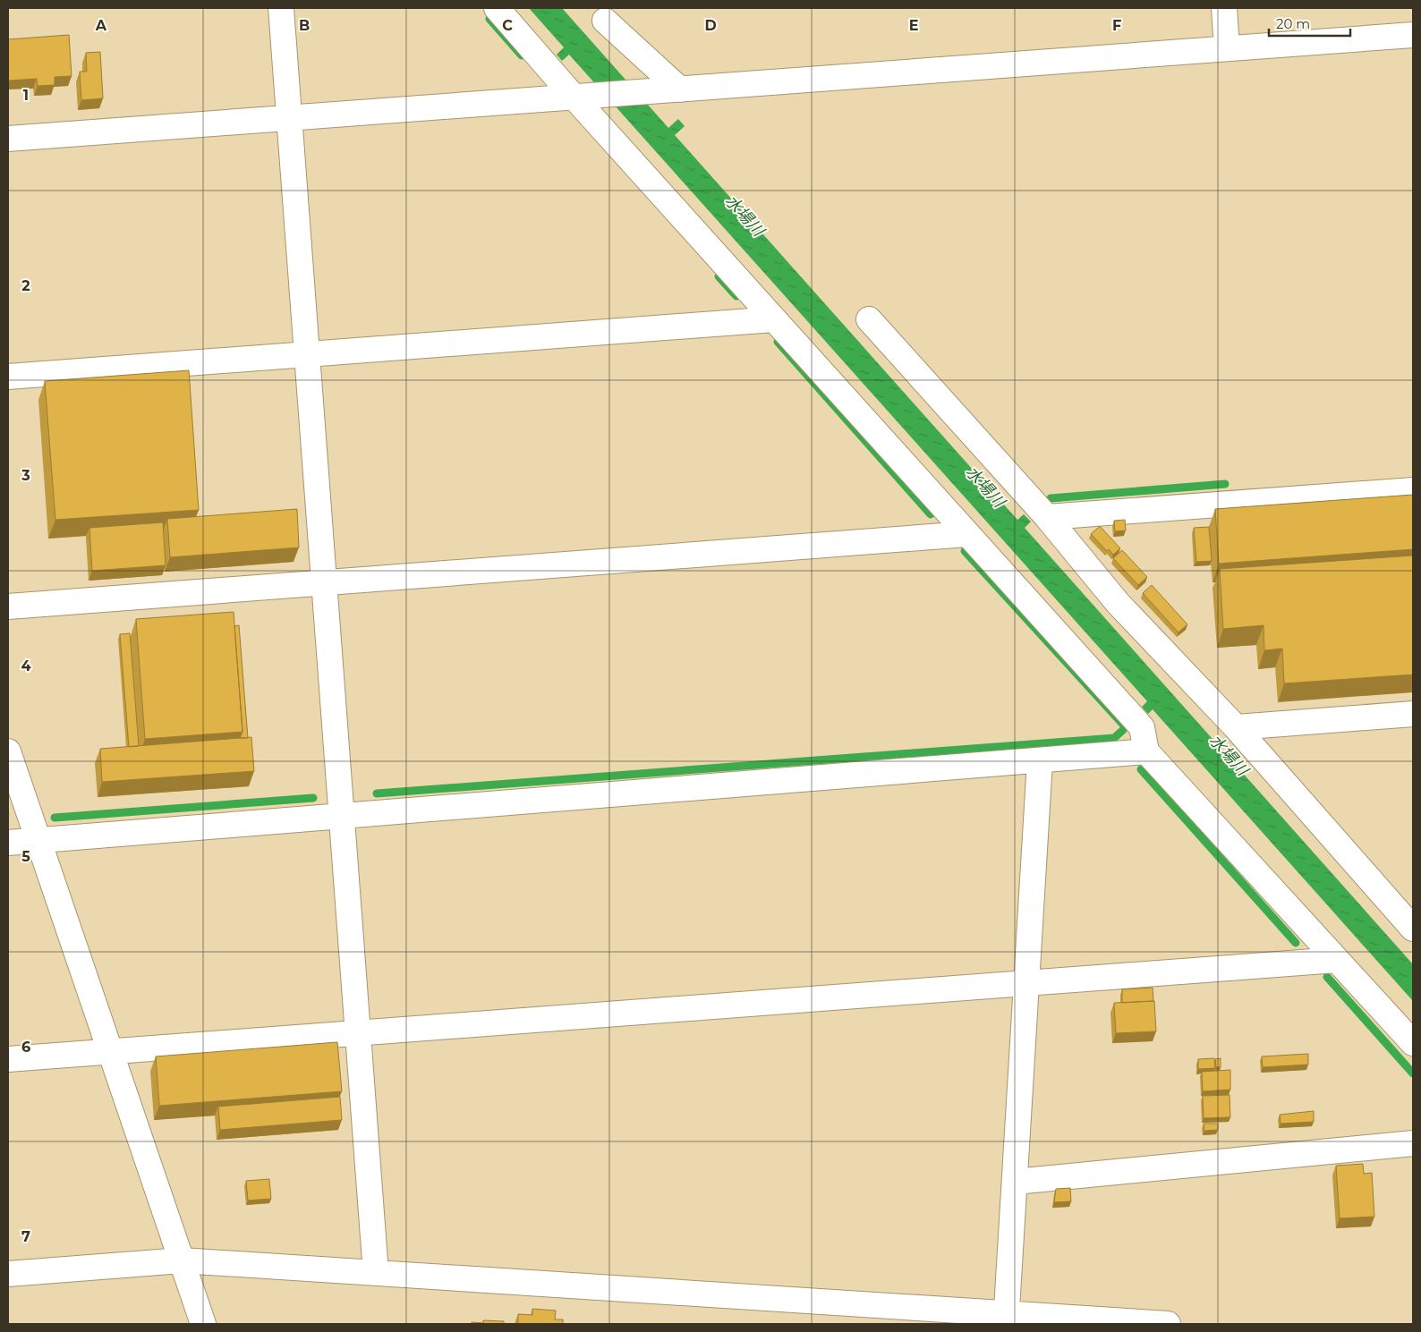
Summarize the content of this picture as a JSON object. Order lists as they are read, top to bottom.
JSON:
{
  "water": ["水場川"],
  "scale_bar": "20 m",
  "grid": {
    "columns": [
      "A",
      "B",
      "C",
      "D",
      "E",
      "F"
    ],
    "rows": [
      "1",
      "2",
      "3",
      "4",
      "5",
      "6",
      "7"
    ]
  }
}
